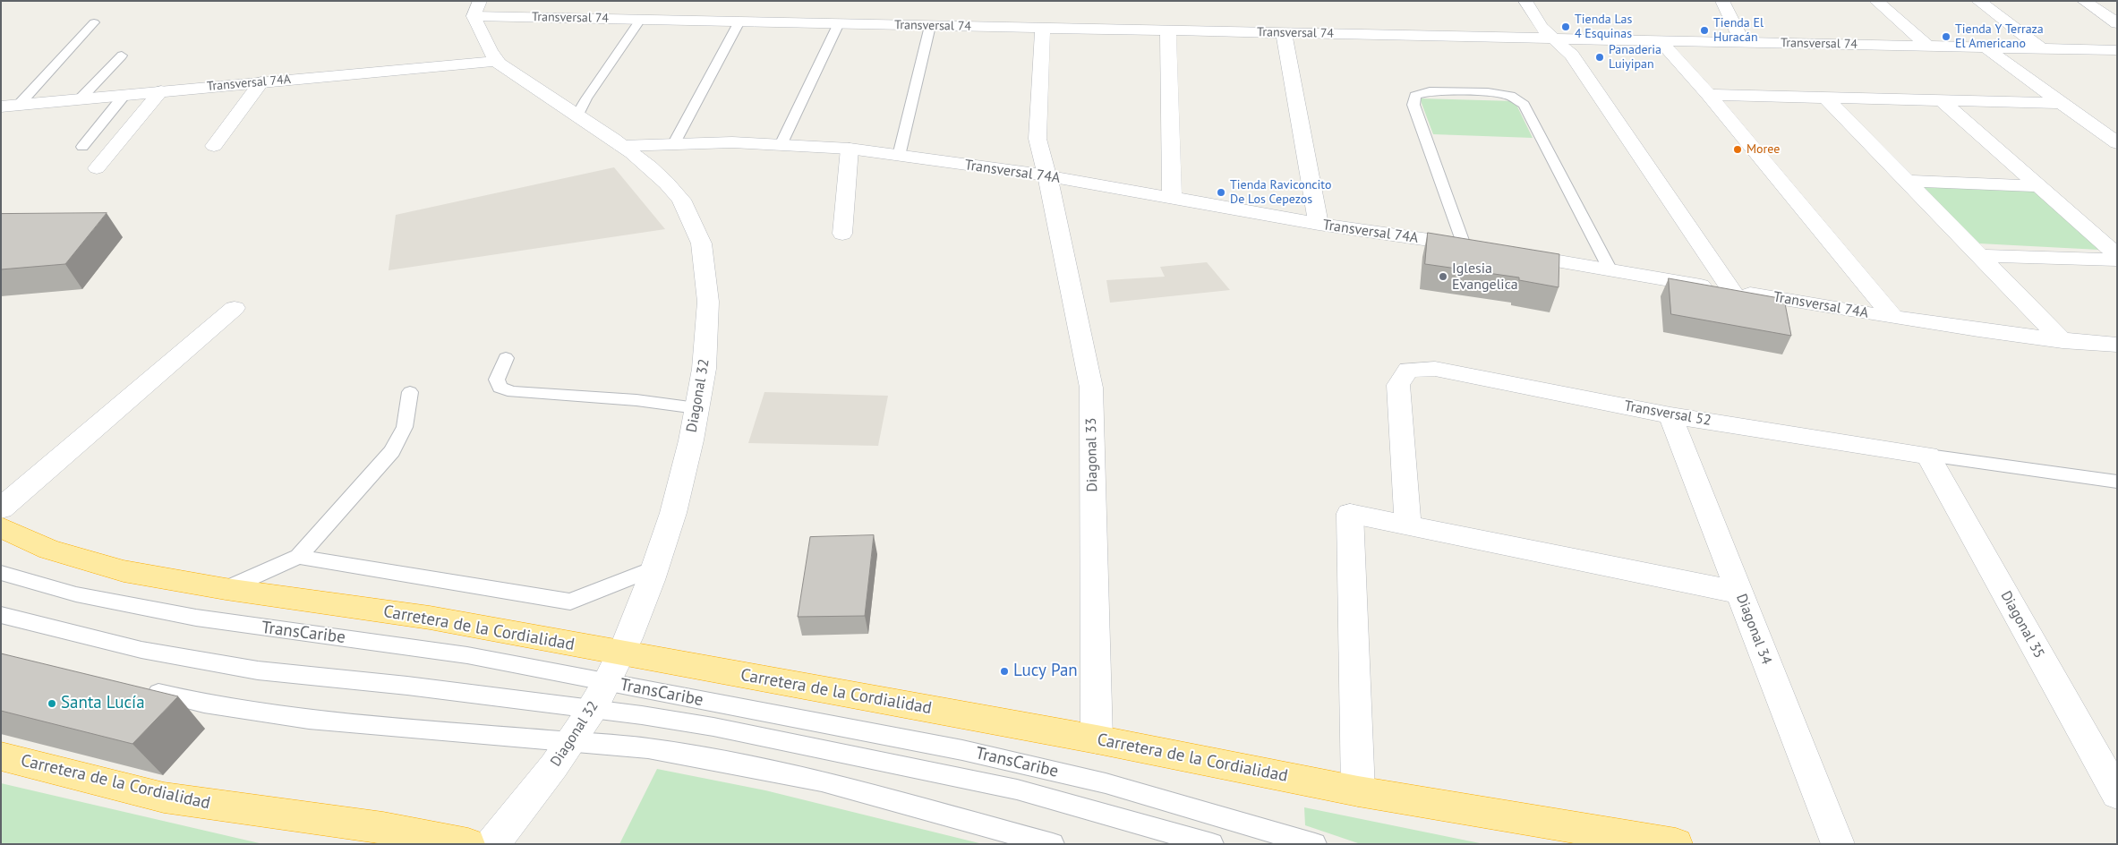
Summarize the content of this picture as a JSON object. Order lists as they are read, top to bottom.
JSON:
{
  "streets": {
    "highway": ["Carretera de la Cordialidad"],
    "street": [
      "Transversal 74",
      "Transversal 74A",
      "Diagonal 32",
      "Transversal 52",
      "Diagonal 33",
      "Diagonal 35",
      "Diagonal 34"
    ],
    "lane": ["TransCaribe"]
  },
  "crossings": [
    ["Transversal 74", "Diagonal 32"],
    ["Transversal 74", "Diagonal 33"],
    ["Transversal 74A", "Diagonal 32"],
    ["Transversal 74A", "Diagonal 33"],
    ["Diagonal 32", "Carretera de la Cordialidad"],
    ["Diagonal 32", "TransCaribe"],
    ["Transversal 52", "Diagonal 35"],
    ["Transversal 52", "Diagonal 34"],
    ["Diagonal 33", "Carretera de la Cordialidad"]
  ],
  "places": [
    "Tienda Las 4 Esquinas",
    "Tienda El Huracán",
    "Tienda Y Terraza El Americano",
    "Panaderia Luiyipan",
    "Moree",
    "Tienda Raviconcito De Los Cepezos",
    "Iglesia Evangelica",
    "Lucy Pan",
    "Santa Lucía"
  ]
}
